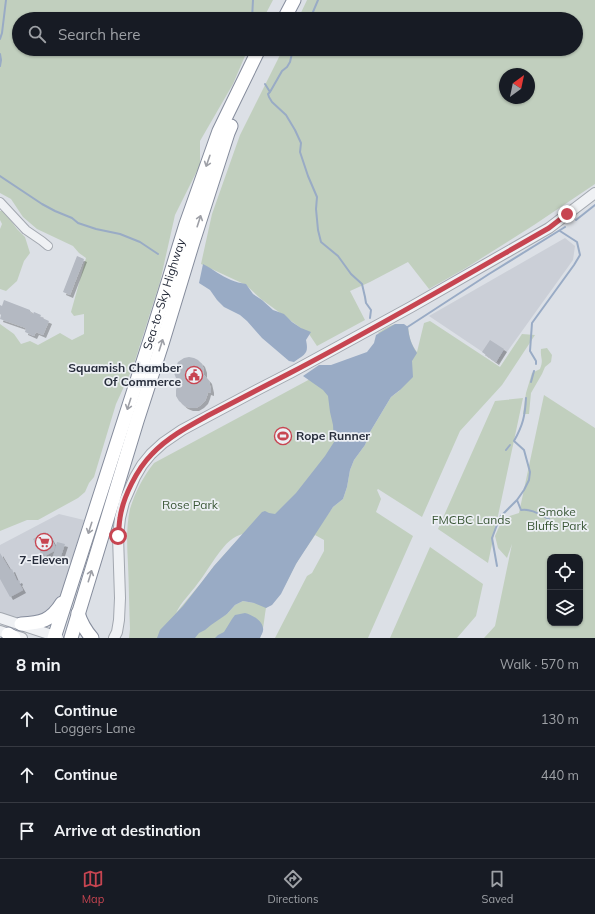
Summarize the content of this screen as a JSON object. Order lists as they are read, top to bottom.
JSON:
{
  "streets": {
    "highway": ["Sea-to-Sky Highway"]
  },
  "parks": ["Rose Park", "Smoke Bluffs Park", "FMCBC Lands"],
  "places": {
    "public building": ["Squamish Chamber Of Commerce"],
    "sports": ["Rope Runner"],
    "supermarket": ["7-Eleven"]
  },
  "north": "top right",
  "page": {
    "search": "Search here",
    "heading": ["8 min", "Walk · 570 m"],
    "list": [
      ["Continue", "Loggers Lane", "130 m"],
      ["Continue", "440 m"],
      "Arrive at destination"
    ],
    "nav": ["Map", "Directions", "Saved"]
  }
}
